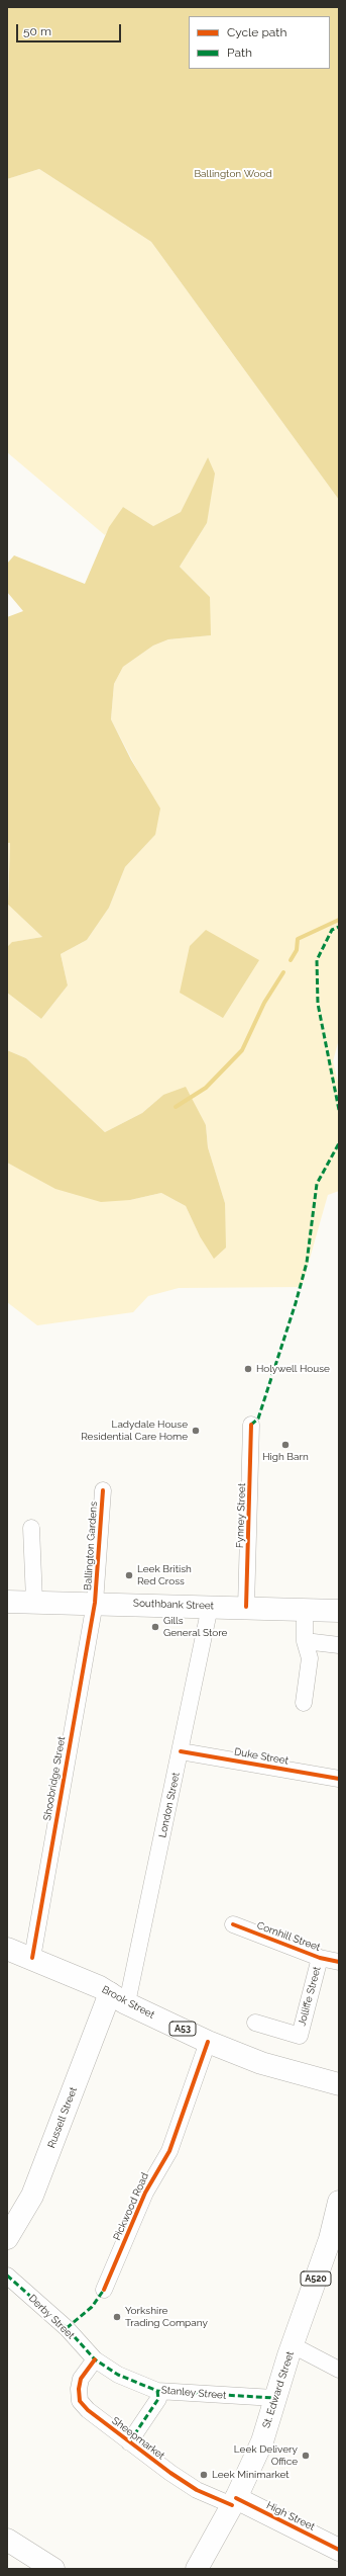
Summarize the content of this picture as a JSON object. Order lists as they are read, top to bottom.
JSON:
{
  "streets": {
    "main road": [
      "Southbank Street",
      "Brook Street",
      "A53",
      "Russell Street",
      "A520",
      "St. Edward Street",
      "High Street"
    ],
    "street": [
      "Fynney Street",
      "Ballington Gardens",
      "Duke Street",
      "Shoobridge Street",
      "London Street",
      "Cornhill Street",
      "Jolliffe Street",
      "Pickwood Road",
      "Derby Street",
      "Stanley Street",
      "Sheepmarket"
    ]
  },
  "crossings": [
    ["Fynney Street", "Southbank Street"],
    ["Ballington Gardens", "Southbank Street"],
    ["Ballington Gardens", "Shoobridge Street"],
    ["Southbank Street", "Shoobridge Street"],
    ["Southbank Street", "London Street"],
    ["Duke Street", "London Street"],
    ["Shoobridge Street", "Brook Street"],
    ["Shoobridge Street", "A53"],
    ["London Street", "Brook Street"],
    ["London Street", "Russell Street"],
    ["Cornhill Street", "Jolliffe Street"],
    ["Brook Street", "A53"],
    ["Brook Street", "Russell Street"],
    ["Brook Street", "Pickwood Road"],
    ["Derby Street", "Stanley Street"],
    ["Derby Street", "Sheepmarket"],
    ["St. Edward Street", "Stanley Street"],
    ["St. Edward Street", "Sheepmarket"],
    ["St. Edward Street", "High Street"],
    ["Stanley Street", "Sheepmarket"],
    ["Sheepmarket", "High Street"]
  ],
  "parks": ["Ballington Wood"],
  "places": [
    "Holywell House",
    "Ladydale House Residential Care Home",
    "High Barn",
    "Leek British Red Cross",
    "Gills General Store",
    "Yorkshire Trading Company",
    "Leek Delivery Office",
    "Leek Minimarket"
  ],
  "legend": ["Cycle path", "Path"],
  "scale_bar": "50 m"
}
